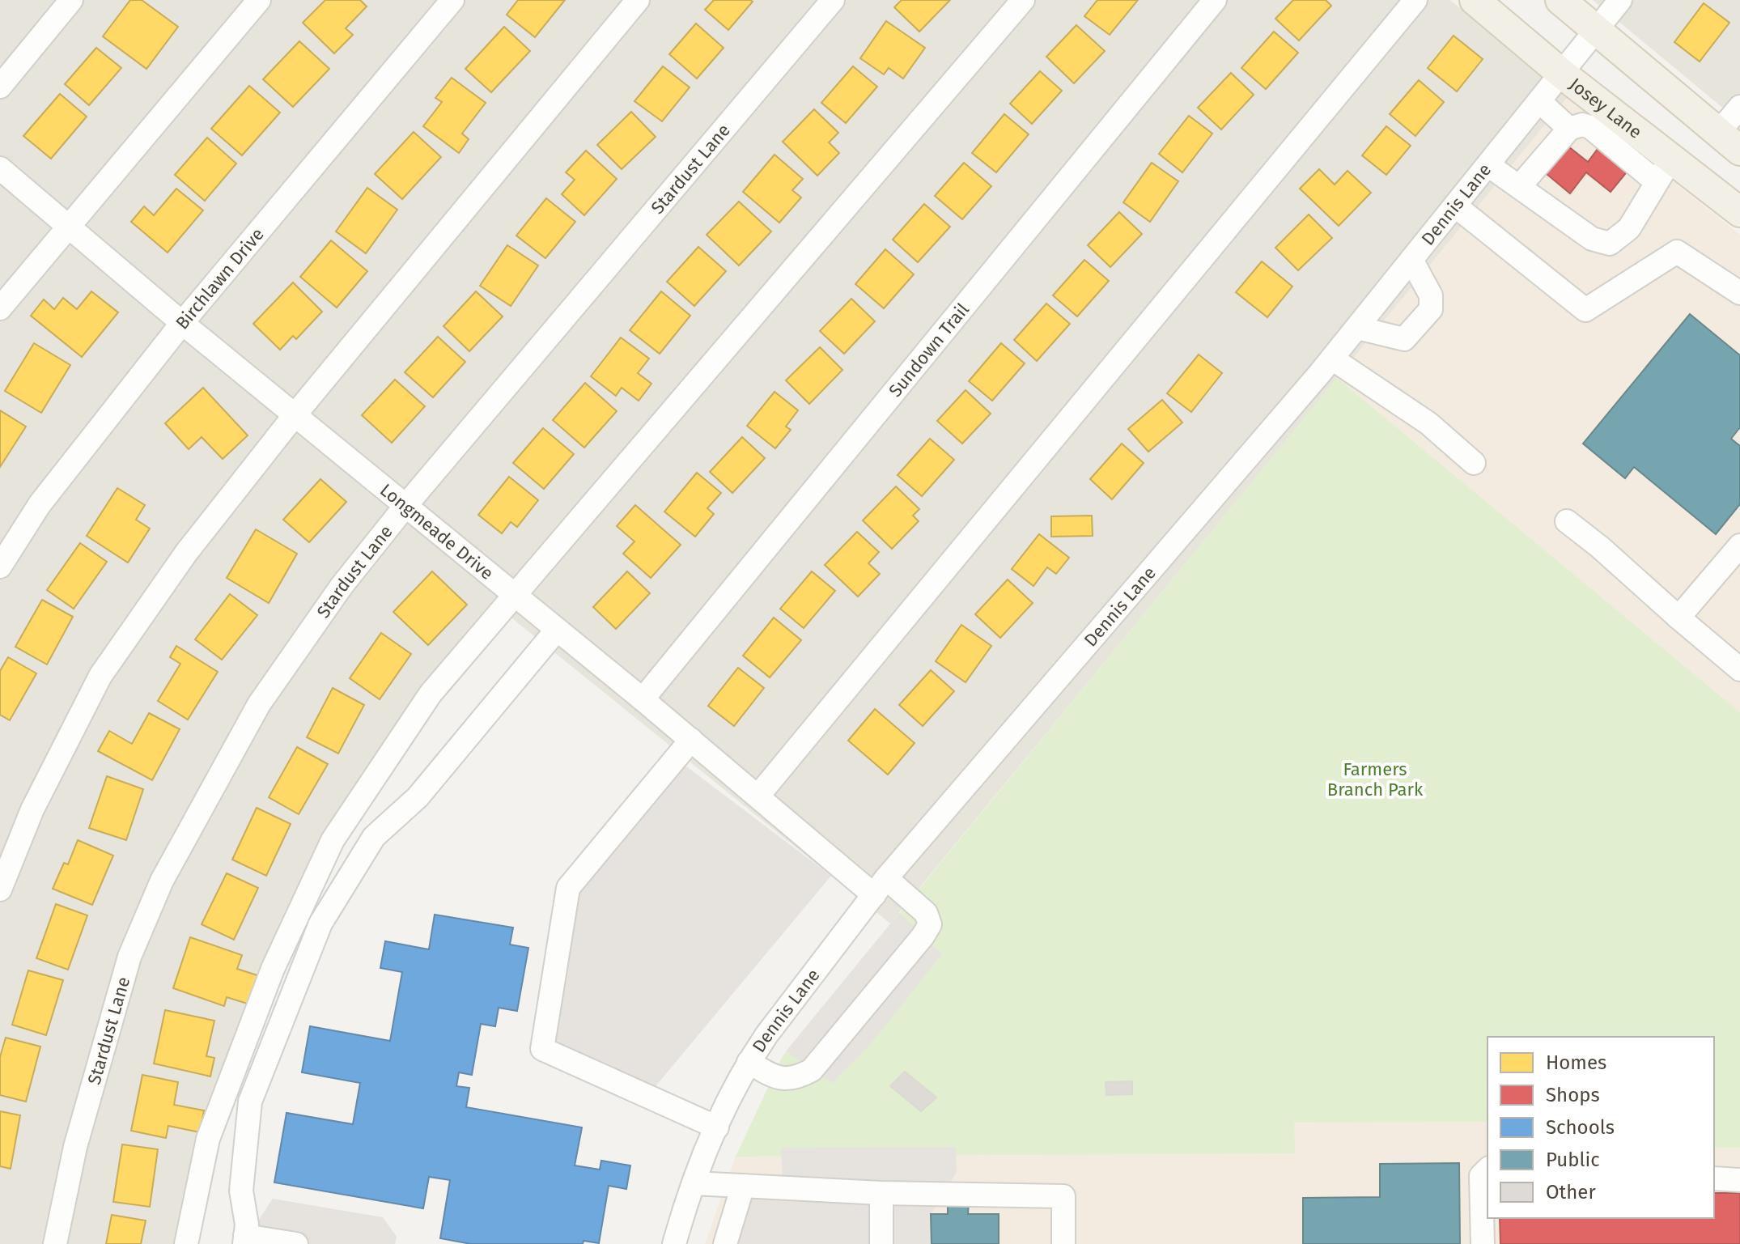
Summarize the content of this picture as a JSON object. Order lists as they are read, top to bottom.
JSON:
{
  "streets": {
    "main road": ["Josey Lane"],
    "street": [
      "Stardust Lane",
      "Dennis Lane",
      "Birchlawn Drive",
      "Sundown Trail",
      "Longmeade Drive"
    ]
  },
  "crossings": [
    ["Josey Lane", "Dennis Lane"],
    ["Stardust Lane", "Longmeade Drive"],
    ["Dennis Lane", "Longmeade Drive"],
    ["Birchlawn Drive", "Longmeade Drive"],
    ["Sundown Trail", "Longmeade Drive"]
  ],
  "parks": ["Farmers Branch Park"],
  "legend": [
    "Homes",
    "Shops",
    "Schools",
    "Public",
    "Other"
  ]
}
